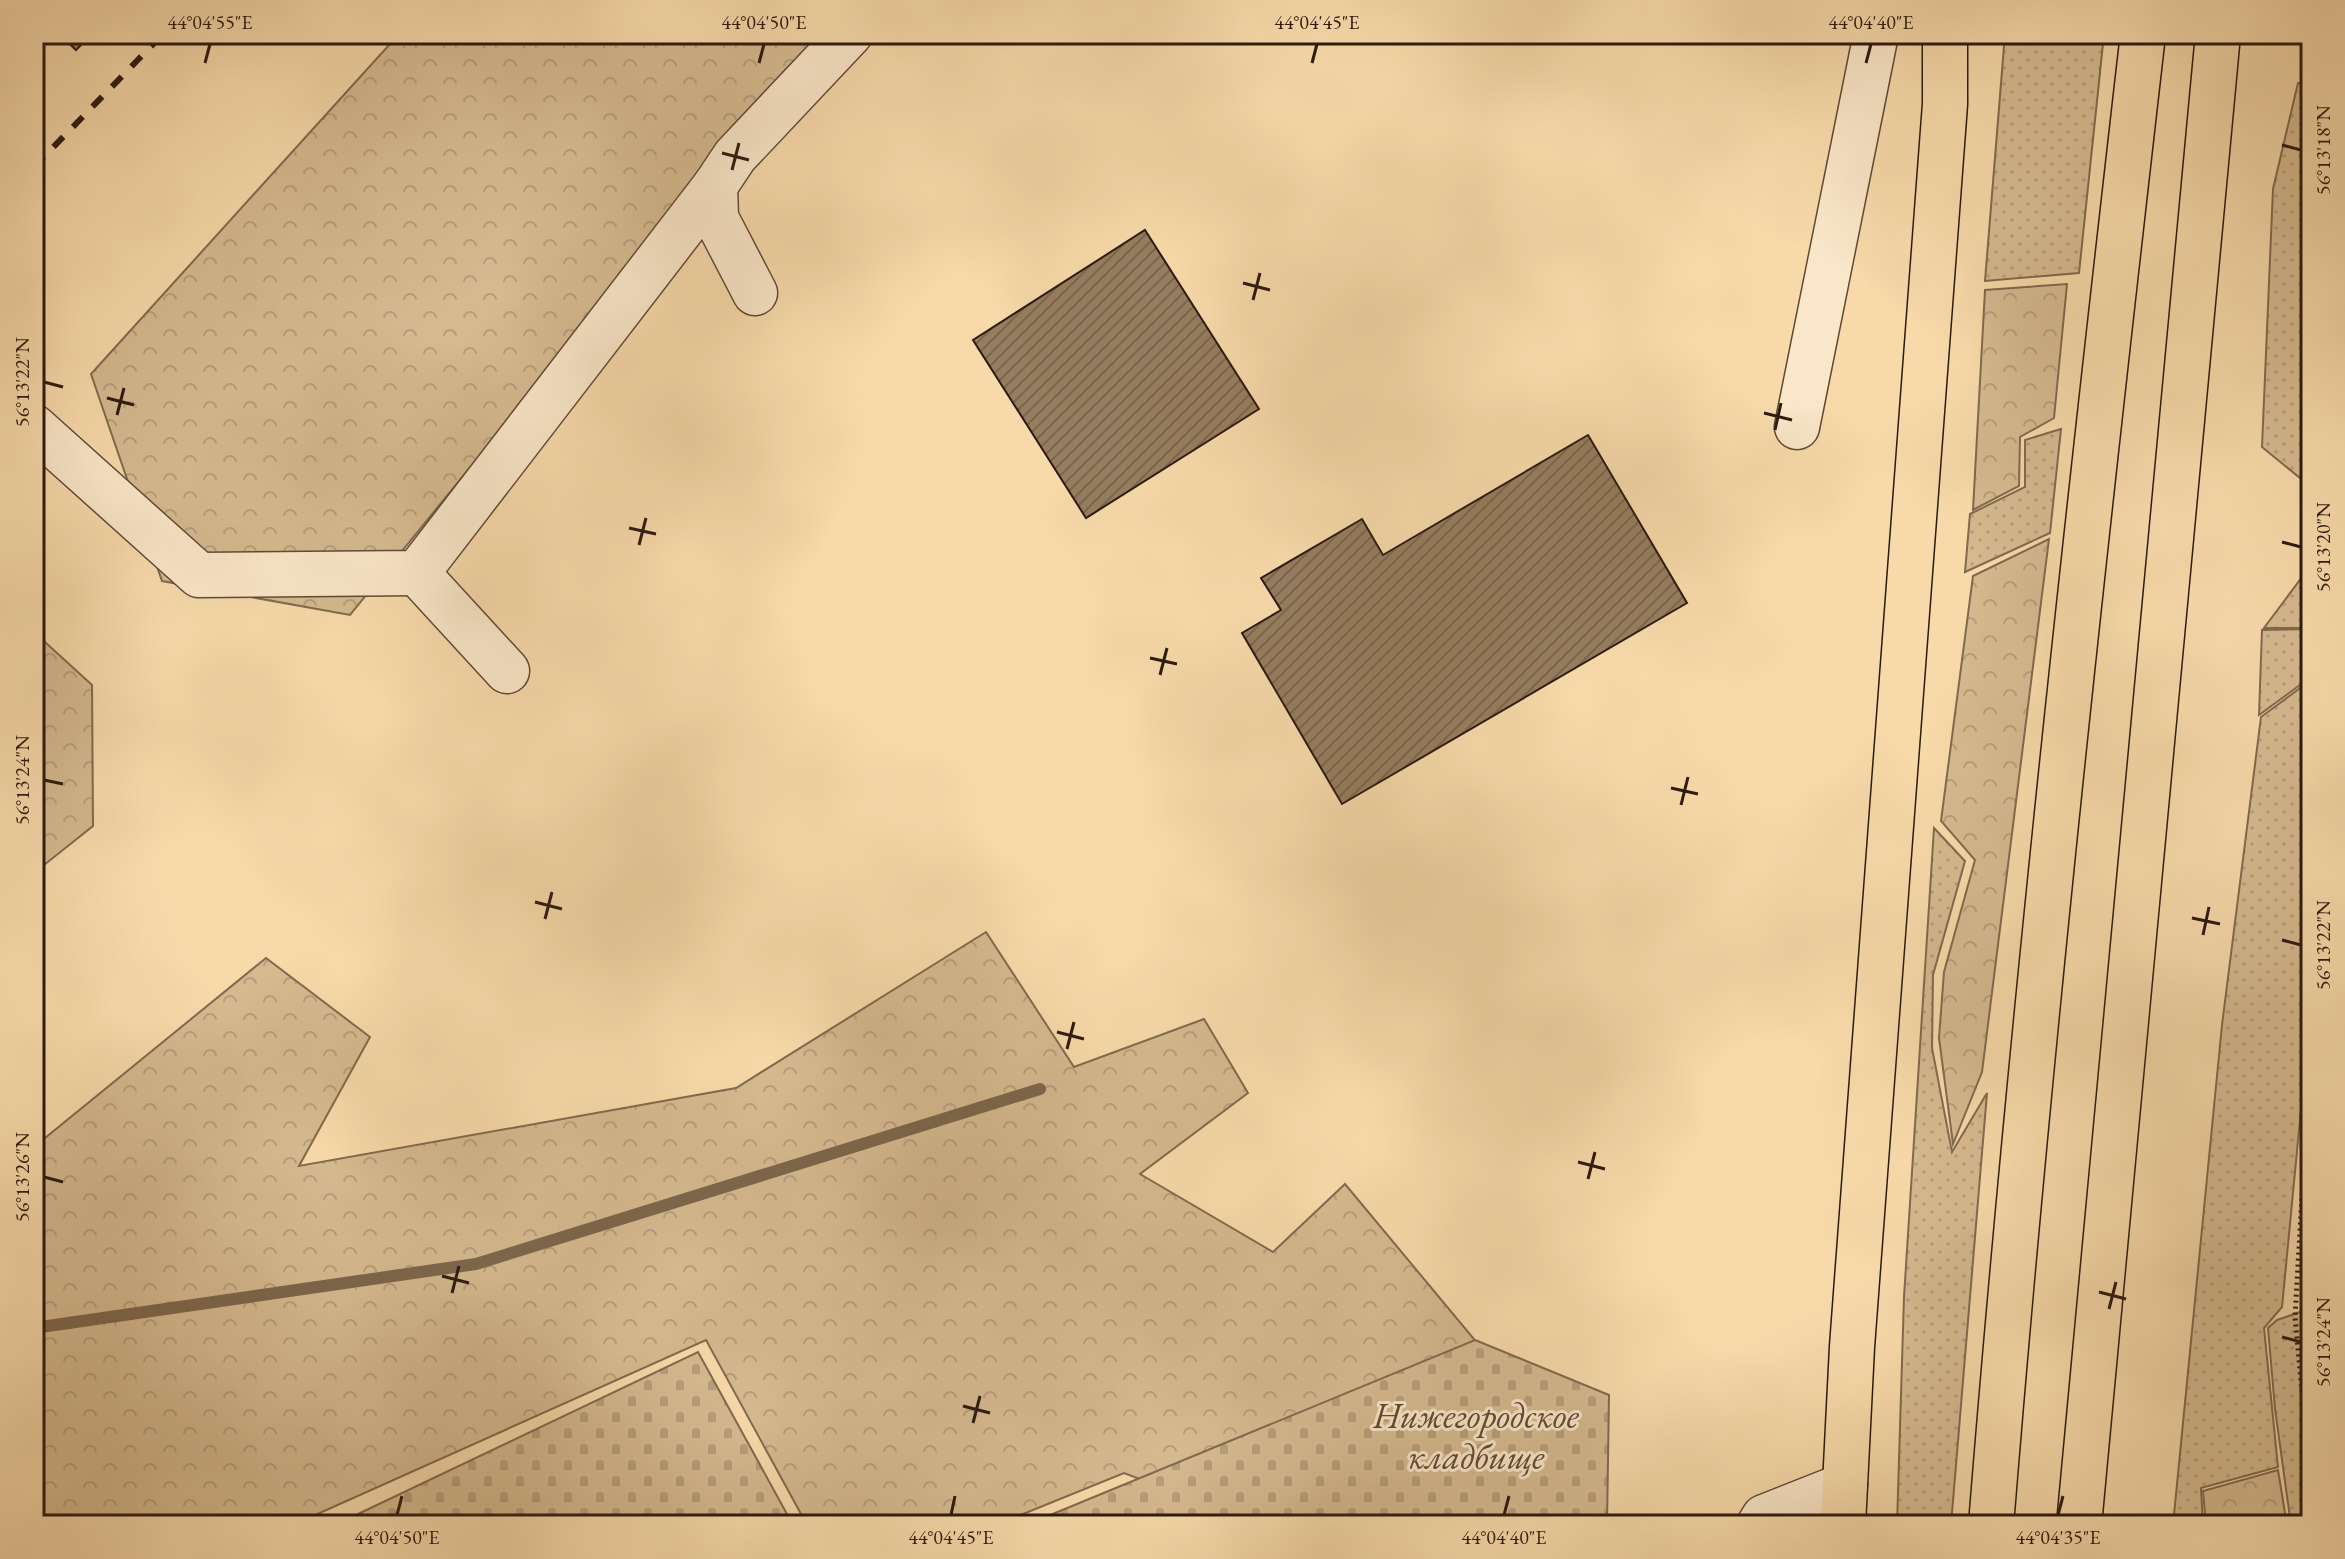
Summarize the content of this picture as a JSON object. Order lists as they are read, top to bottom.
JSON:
{
  "parks": ["Нижегородское кладбище"],
  "coordinates": [
    "44°04'55\"E",
    "44°04'50\"E",
    "44°04'45\"E",
    "44°04'40\"E",
    "56°13'18\"N",
    "56°13'22\"N",
    "56°13'20\"N",
    "56°13'24\"N",
    "56°13'26\"N",
    "44°04'35\"E"
  ]
}
